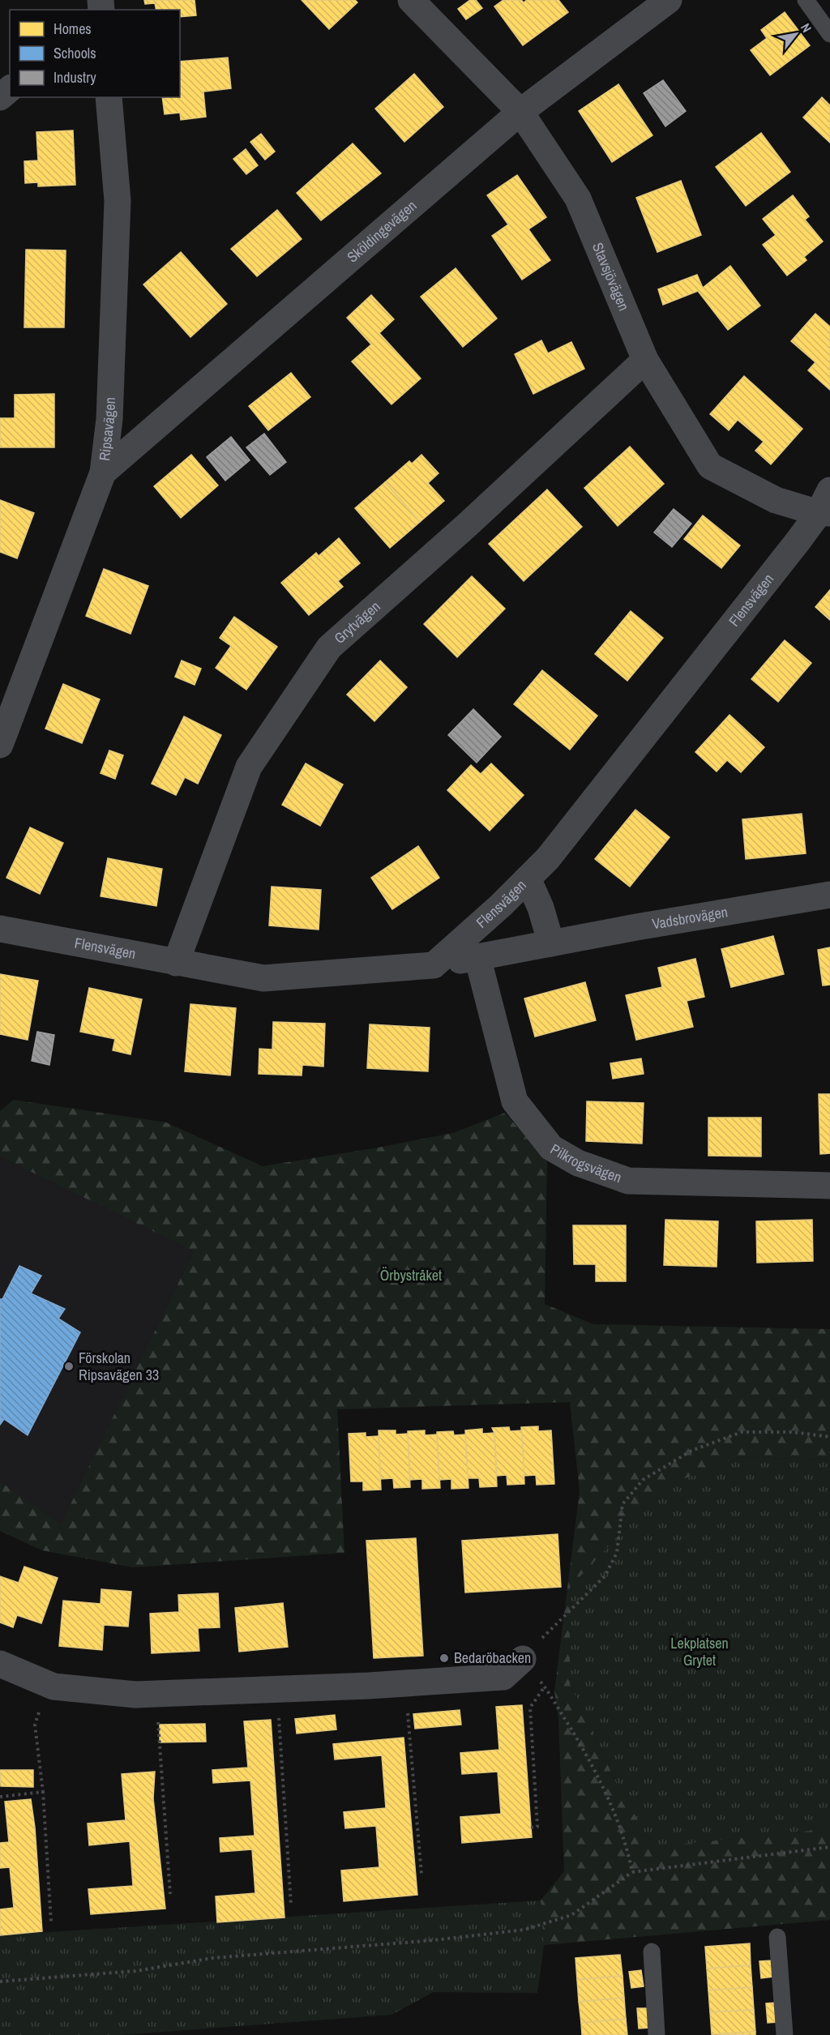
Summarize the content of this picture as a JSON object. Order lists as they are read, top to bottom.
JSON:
{
  "streets": {
    "street": [
      "Sköldingevägen",
      "Stavsjövägen",
      "Ripsavägen",
      "Flensvägen",
      "Grytvägen",
      "Vadsbrovägen",
      "Pilkrogsvägen"
    ]
  },
  "crossings": [
    ["Sköldingevägen", "Stavsjövägen"],
    ["Sköldingevägen", "Ripsavägen"],
    ["Stavsjövägen", "Flensvägen"],
    ["Stavsjövägen", "Grytvägen"],
    ["Flensvägen", "Grytvägen"],
    ["Flensvägen", "Vadsbrovägen"],
    ["Vadsbrovägen", "Pilkrogsvägen"]
  ],
  "parks": ["Örbystråket", "Lekplatsen Grytet"],
  "places": ["Förskolan Ripsavägen 33", "Bedaröbacken"],
  "legend": ["Homes", "Schools", "Industry"],
  "north": "top right"
}
